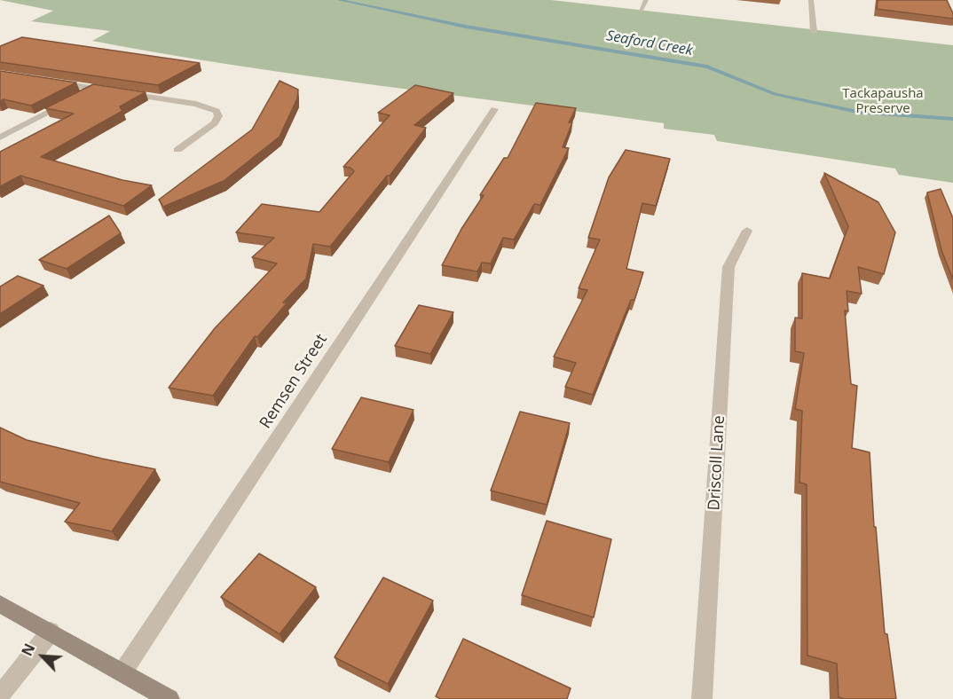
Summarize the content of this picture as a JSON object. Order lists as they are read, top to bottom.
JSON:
{
  "streets": {
    "street": ["Remsen Street", "Driscoll Lane"]
  },
  "water": ["Seaford Creek"],
  "parks": ["Tackapausha Preserve"],
  "north": "top left"
}
